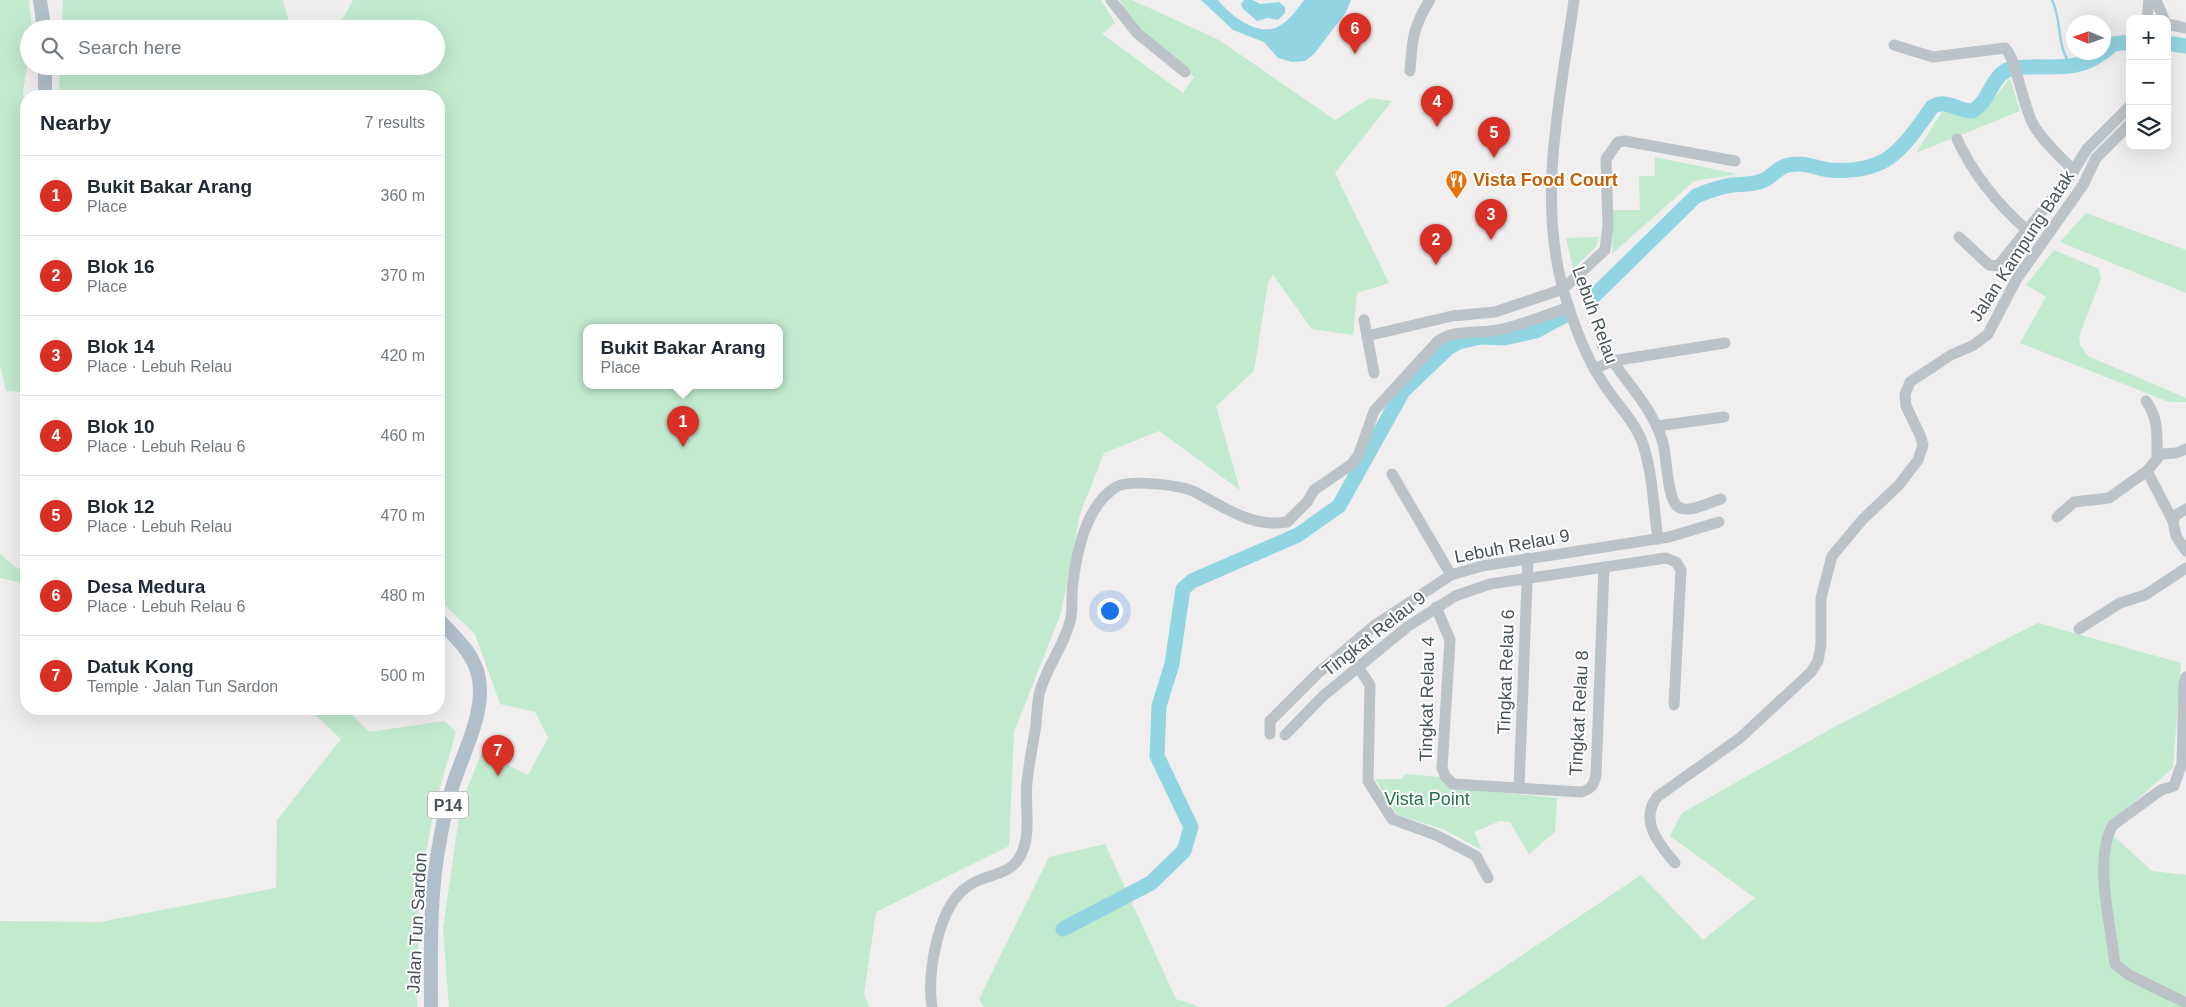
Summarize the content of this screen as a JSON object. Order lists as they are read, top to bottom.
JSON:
{
  "streets": {
    "main road": ["P14", "Jalan Tun Sardon"],
    "street": [
      "Jalan Kampung Batak",
      "Lebuh Relau",
      "Lebuh Relau 9",
      "Tingkat Relau 9",
      "Tingkat Relau 6",
      "Tingkat Relau 4",
      "Tingkat Relau 8"
    ]
  },
  "crossings": [
    ["Lebuh Relau", "Lebuh Relau 9"],
    ["Lebuh Relau 9", "Tingkat Relau 6"],
    ["Tingkat Relau 9", "Tingkat Relau 6"],
    ["Tingkat Relau 9", "Tingkat Relau 4"],
    ["Tingkat Relau 9", "Tingkat Relau 8"],
    ["Tingkat Relau 6", "Tingkat Relau 4"],
    ["Tingkat Relau 6", "Tingkat Relau 8"],
    ["Tingkat Relau 4", "Tingkat Relau 8"]
  ],
  "parks": ["Vista Point"],
  "places": {
    "restaurant": ["Vista Food Court"]
  },
  "north": "left",
  "page": {
    "pins": [
      "6",
      "4",
      "5",
      "3",
      "2",
      "1",
      "7"
    ],
    "map_buttons": ["+", "−"],
    "search": "Search here",
    "heading": ["Nearby", "7 results"],
    "list": [
      {
        "mark": "1",
        "name": "Bukit Bakar Arang",
        "note": "Place",
        "value": "360 m"
      },
      {
        "mark": "2",
        "name": "Blok 16",
        "note": "Place",
        "value": "370 m"
      },
      {
        "mark": "3",
        "name": "Blok 14",
        "note": "Place · Lebuh Relau",
        "value": "420 m"
      },
      {
        "mark": "4",
        "name": "Blok 10",
        "note": "Place · Lebuh Relau 6",
        "value": "460 m"
      },
      {
        "mark": "5",
        "name": "Blok 12",
        "note": "Place · Lebuh Relau",
        "value": "470 m"
      },
      {
        "mark": "6",
        "name": "Desa Medura",
        "note": "Place · Lebuh Relau 6",
        "value": "480 m"
      },
      {
        "mark": "7",
        "name": "Datuk Kong",
        "note": "Temple · Jalan Tun Sardon",
        "value": "500 m"
      }
    ],
    "popup": ["Bukit Bakar Arang", "Place"]
  }
}
